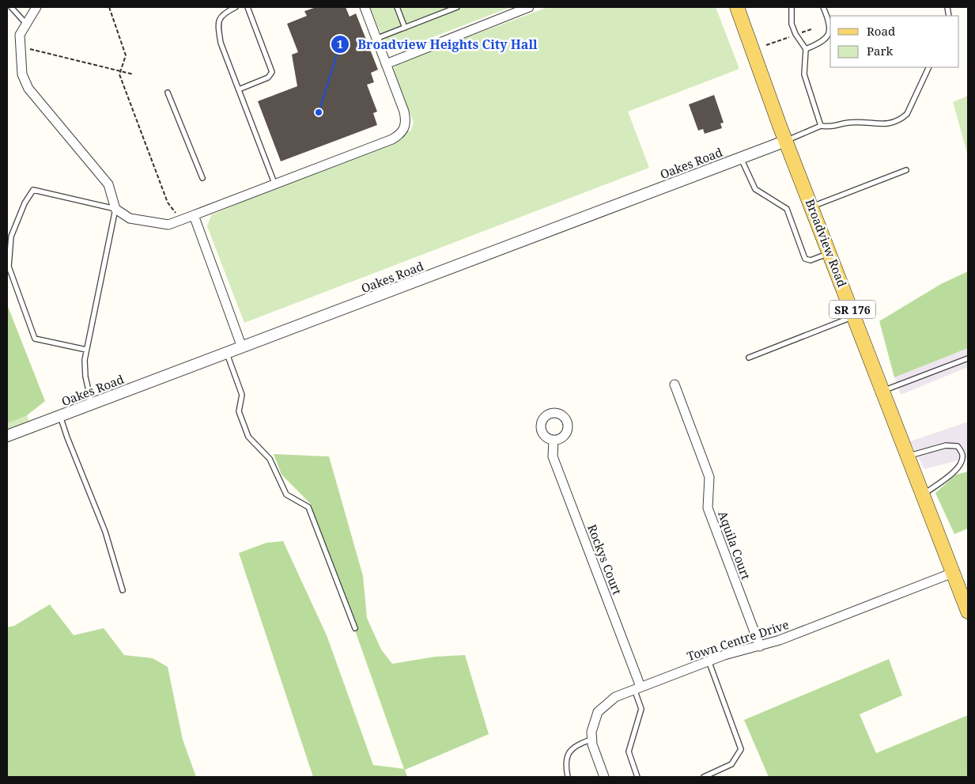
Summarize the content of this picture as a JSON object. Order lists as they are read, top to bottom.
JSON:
{
  "streets": {
    "main road": ["Broadview Road", "SR 176"],
    "street": [
      "Oakes Road",
      "Aquila Court",
      "Rockys Court",
      "Town Centre Drive"
    ]
  },
  "crossings": [
    ["Oakes Road", "Broadview Road"],
    ["Broadview Road", "Town Centre Drive"],
    ["Aquila Court", "Town Centre Drive"],
    ["Rockys Court", "Town Centre Drive"]
  ],
  "places": ["Broadview Heights City Hall"],
  "legend": ["Road", "Park"]
}
